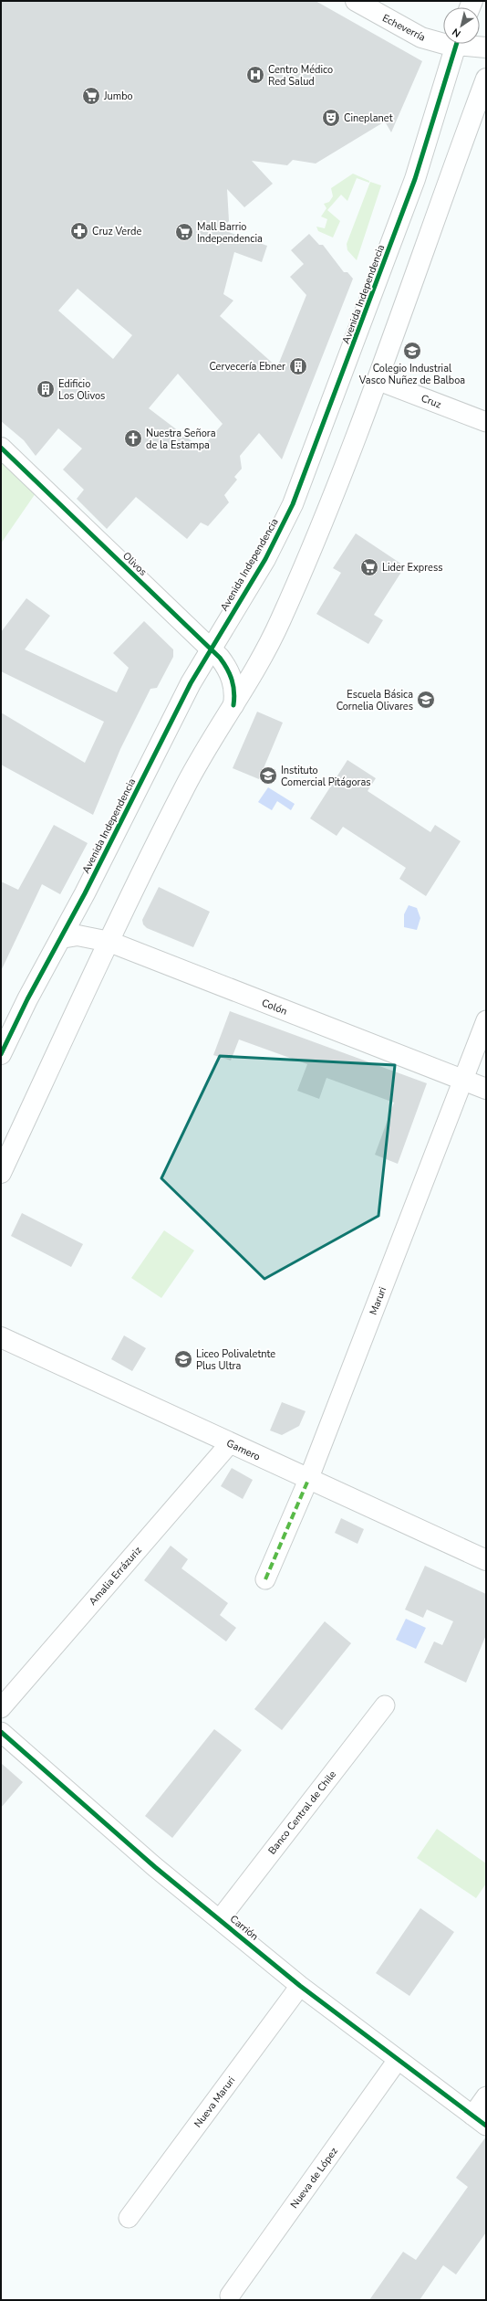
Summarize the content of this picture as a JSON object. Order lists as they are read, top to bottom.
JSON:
{
  "streets": {
    "main road": [
      "Echeverría",
      "Avenida Independencia",
      "Olivos",
      "Colón",
      "Gamero"
    ],
    "street": [
      "Cruz",
      "Maruri",
      "Amalia Errázuriz",
      "Banco Central de Chile",
      "Carrión",
      "Nueva Maruri",
      "Nueva de López"
    ]
  },
  "crossings": [
    ["Avenida Independencia", "Olivos"],
    ["Avenida Independencia", "Colón"],
    ["Colón", "Maruri"],
    ["Maruri", "Gamero"],
    ["Gamero", "Amalia Errázuriz"],
    ["Banco Central de Chile", "Carrión"],
    ["Carrión", "Nueva Maruri"],
    ["Carrión", "Nueva de López"]
  ],
  "places": {
    "hospital": ["Centro Médico Red Salud"],
    "supermarket": ["Jumbo", "Mall Barrio Independencia", "Lider Express"],
    "theatre": ["Cineplanet"],
    "pharmacy": ["Cruz Verde"],
    "school or university": [
      "Colegio Industrial Vasco Nuñez de Balboa",
      "Escuela Básica Cornelia Olivares",
      "Instituto Comercial Pitágoras",
      "Liceo Polivaletnte Plus Ultra"
    ],
    "building": ["Cervecería Ebner", "Edificio Los Olivos"],
    "church": ["Nuestra Señora de la Estampa"]
  },
  "north": "bottom left"
}
